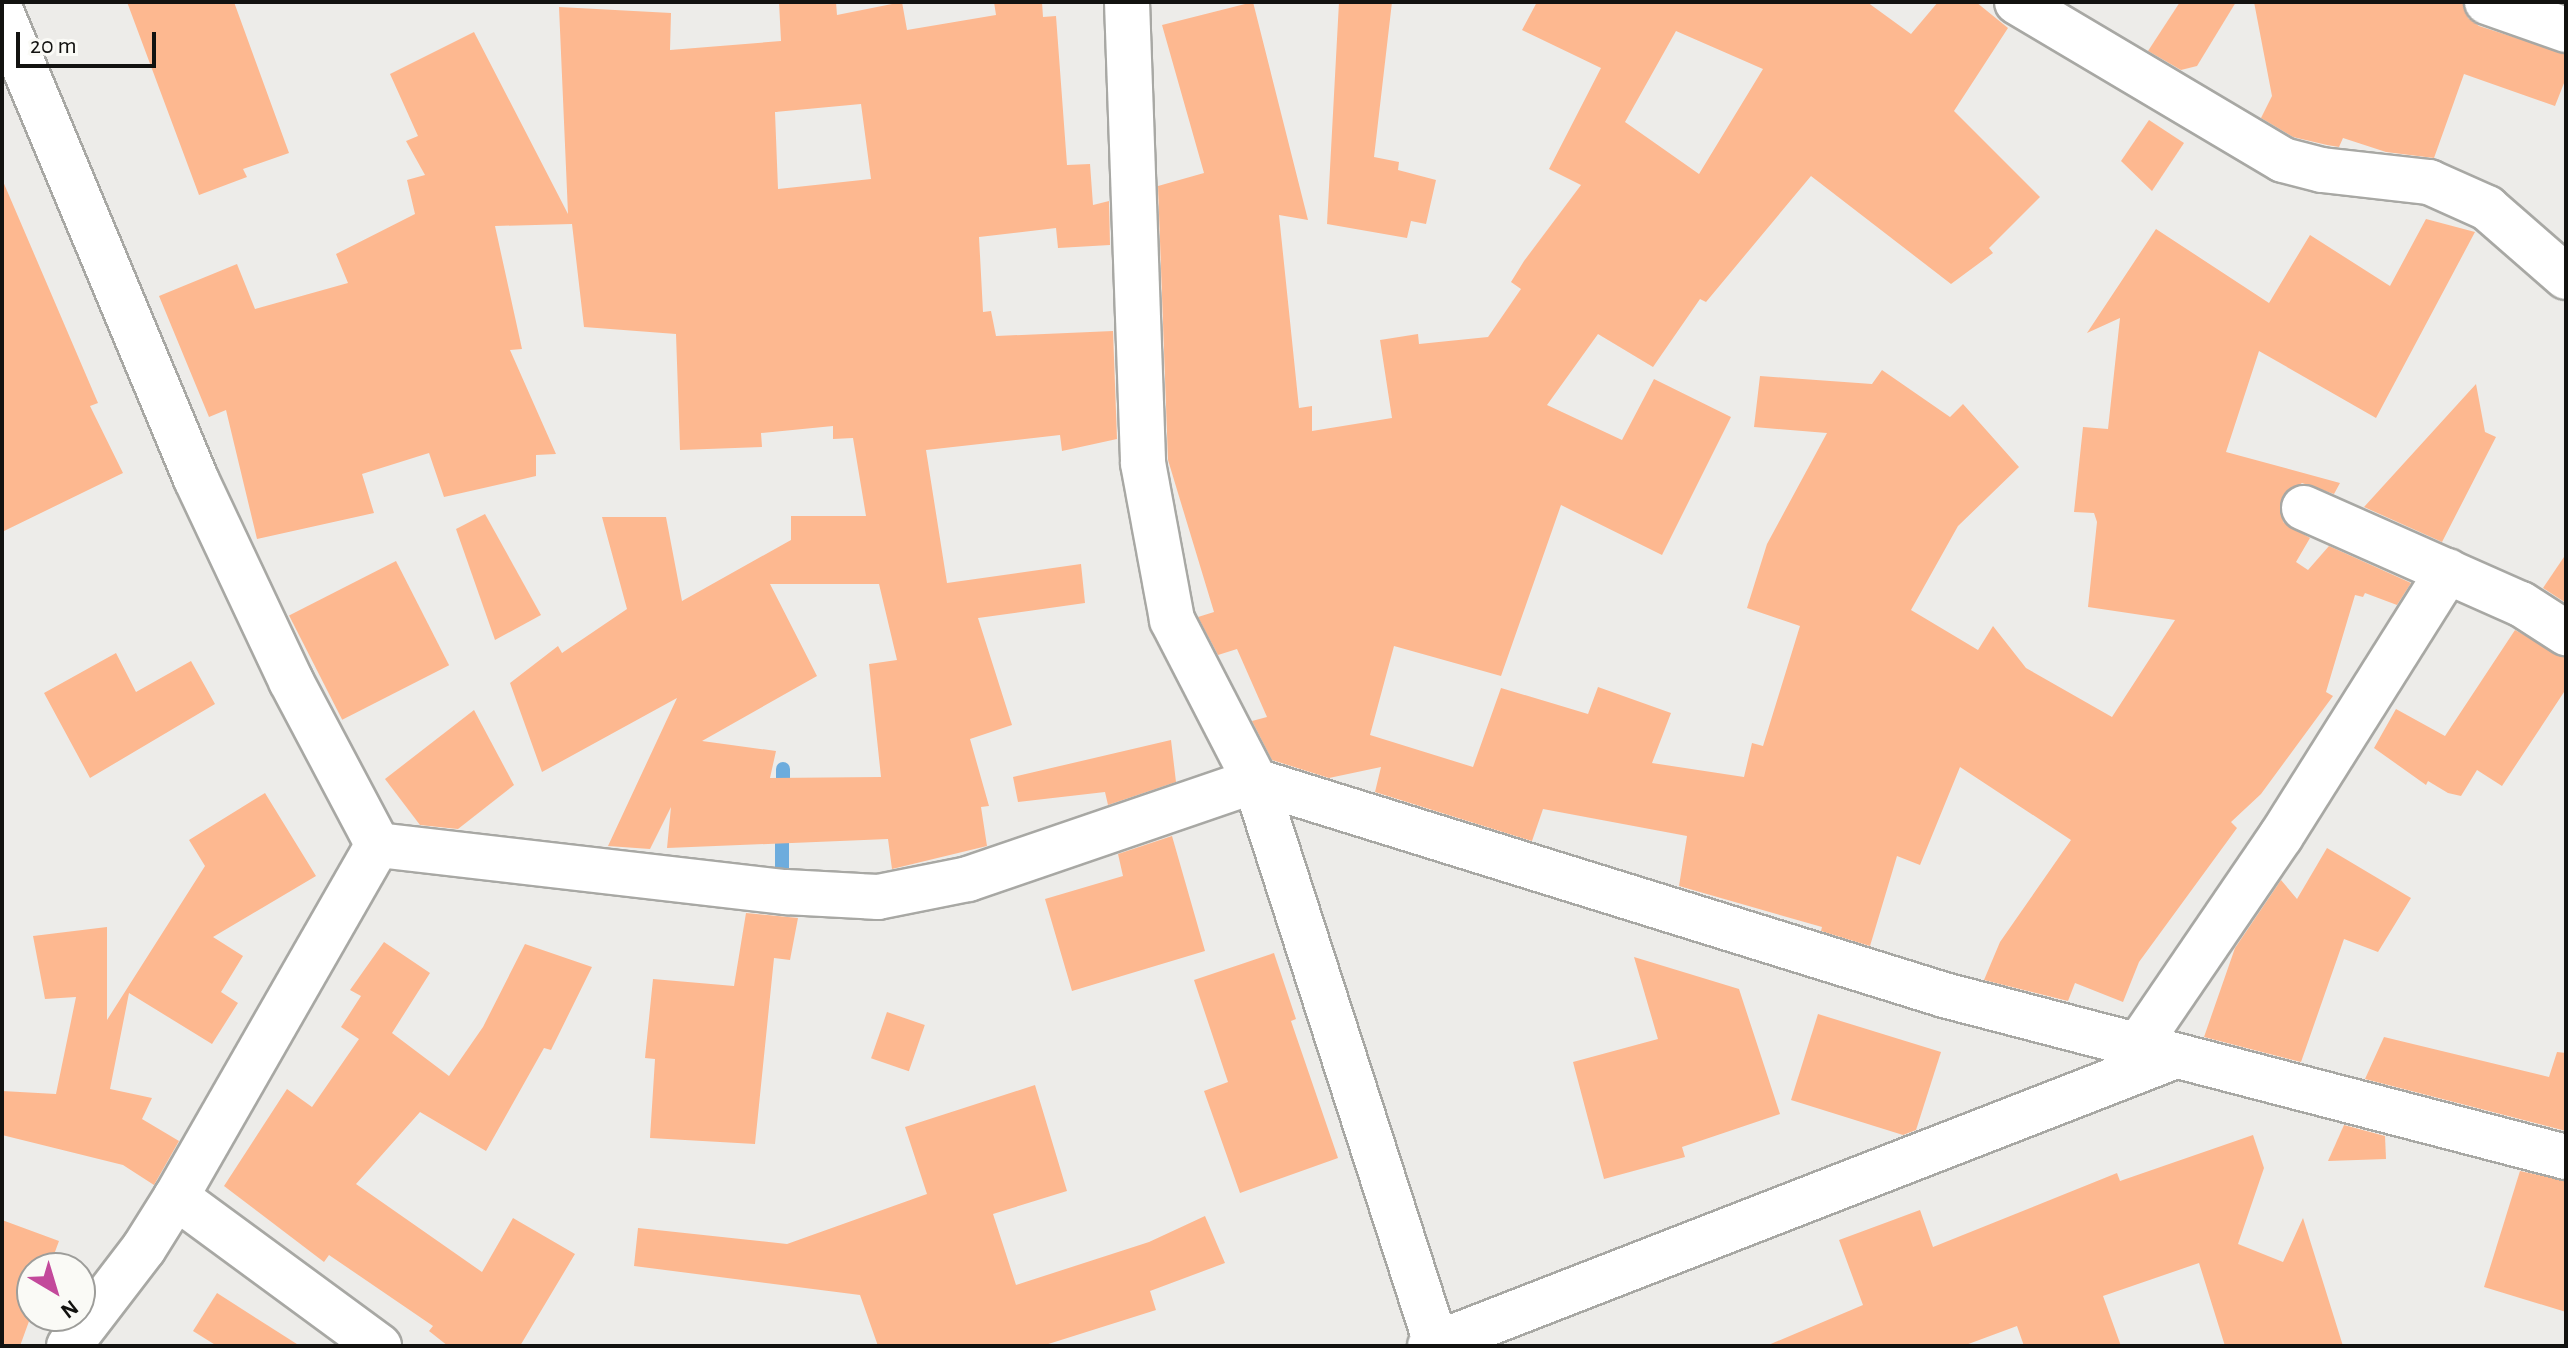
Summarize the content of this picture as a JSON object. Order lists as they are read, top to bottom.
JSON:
{
  "scale_bar": "20 m",
  "north": "bottom right"
}
